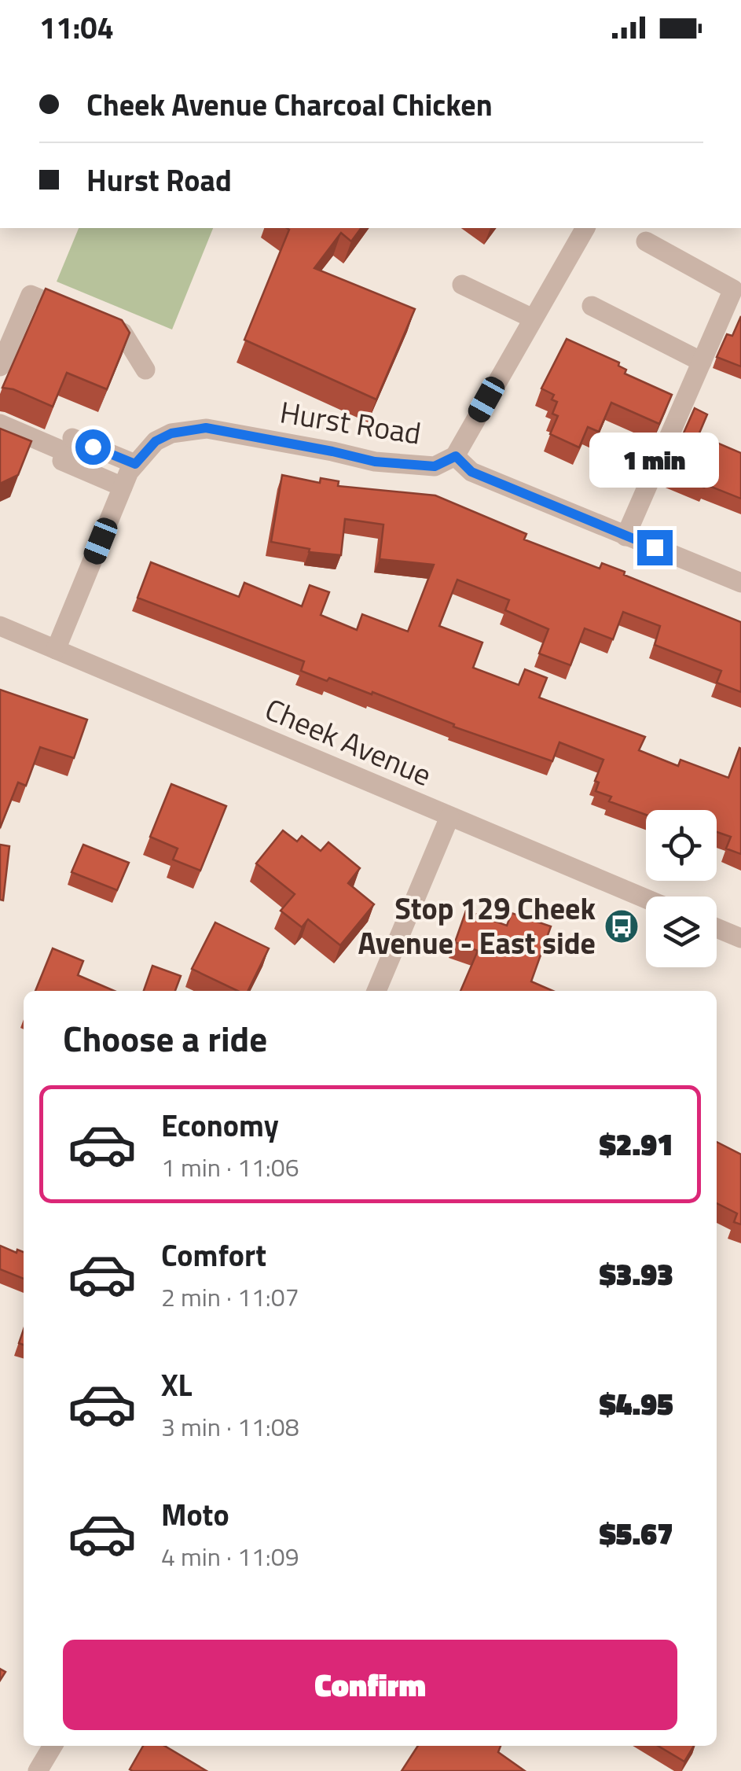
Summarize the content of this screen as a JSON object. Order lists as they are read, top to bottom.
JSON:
{
  "streets": {
    "street": ["Hurst Road", "Cheek Avenue"]
  },
  "crossings": [
    ["Hurst Road", "Cheek Avenue"]
  ],
  "places": {
    "bus stop": ["Stop 129 Cheek Avenue - East side"]
  },
  "page": {
    "status": "11:04",
    "banner": ["Cheek Avenue Charcoal Chicken", "Hurst Road"],
    "bubble": "1 min",
    "heading": "Choose a ride",
    "list": [
      {
        "name": "Economy",
        "note": "1 min · 11:06",
        "value": "$2.91"
      },
      {
        "name": "Comfort",
        "note": "2 min · 11:07",
        "value": "$3.93"
      },
      {
        "name": "XL",
        "note": "3 min · 11:08",
        "value": "$4.95"
      },
      {
        "name": "Moto",
        "note": "4 min · 11:09",
        "value": "$5.67"
      }
    ],
    "buttons": "Confirm"
  }
}
